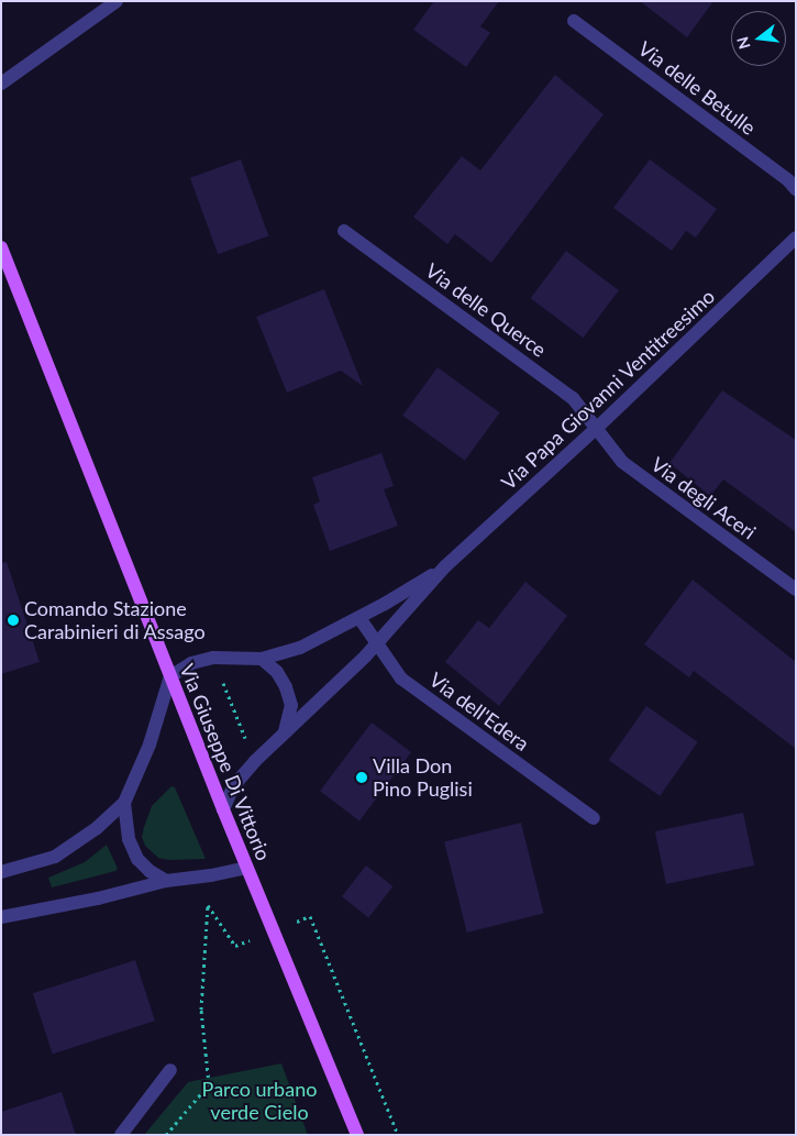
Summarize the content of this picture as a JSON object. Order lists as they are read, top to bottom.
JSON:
{
  "streets": {
    "main road": ["Via Giuseppe Di Vittorio"],
    "street": [
      "Via delle Betulle",
      "Via delle Querce",
      "Via Papa Giovanni Ventitreesimo",
      "Via degli Aceri",
      "Via dell'Edera"
    ]
  },
  "crossings": [
    ["Via delle Querce", "Via Papa Giovanni Ventitreesimo"],
    ["Via delle Querce", "Via degli Aceri"],
    ["Via Papa Giovanni Ventitreesimo", "Via degli Aceri"],
    ["Via Papa Giovanni Ventitreesimo", "Via dell'Edera"],
    ["Via Papa Giovanni Ventitreesimo", "Via Giuseppe Di Vittorio"]
  ],
  "parks": ["Parco urbano verde Cielo"],
  "places": ["Comando Stazione Carabinieri di Assago", "Villa Don Pino Puglisi"],
  "north": "left"
}
